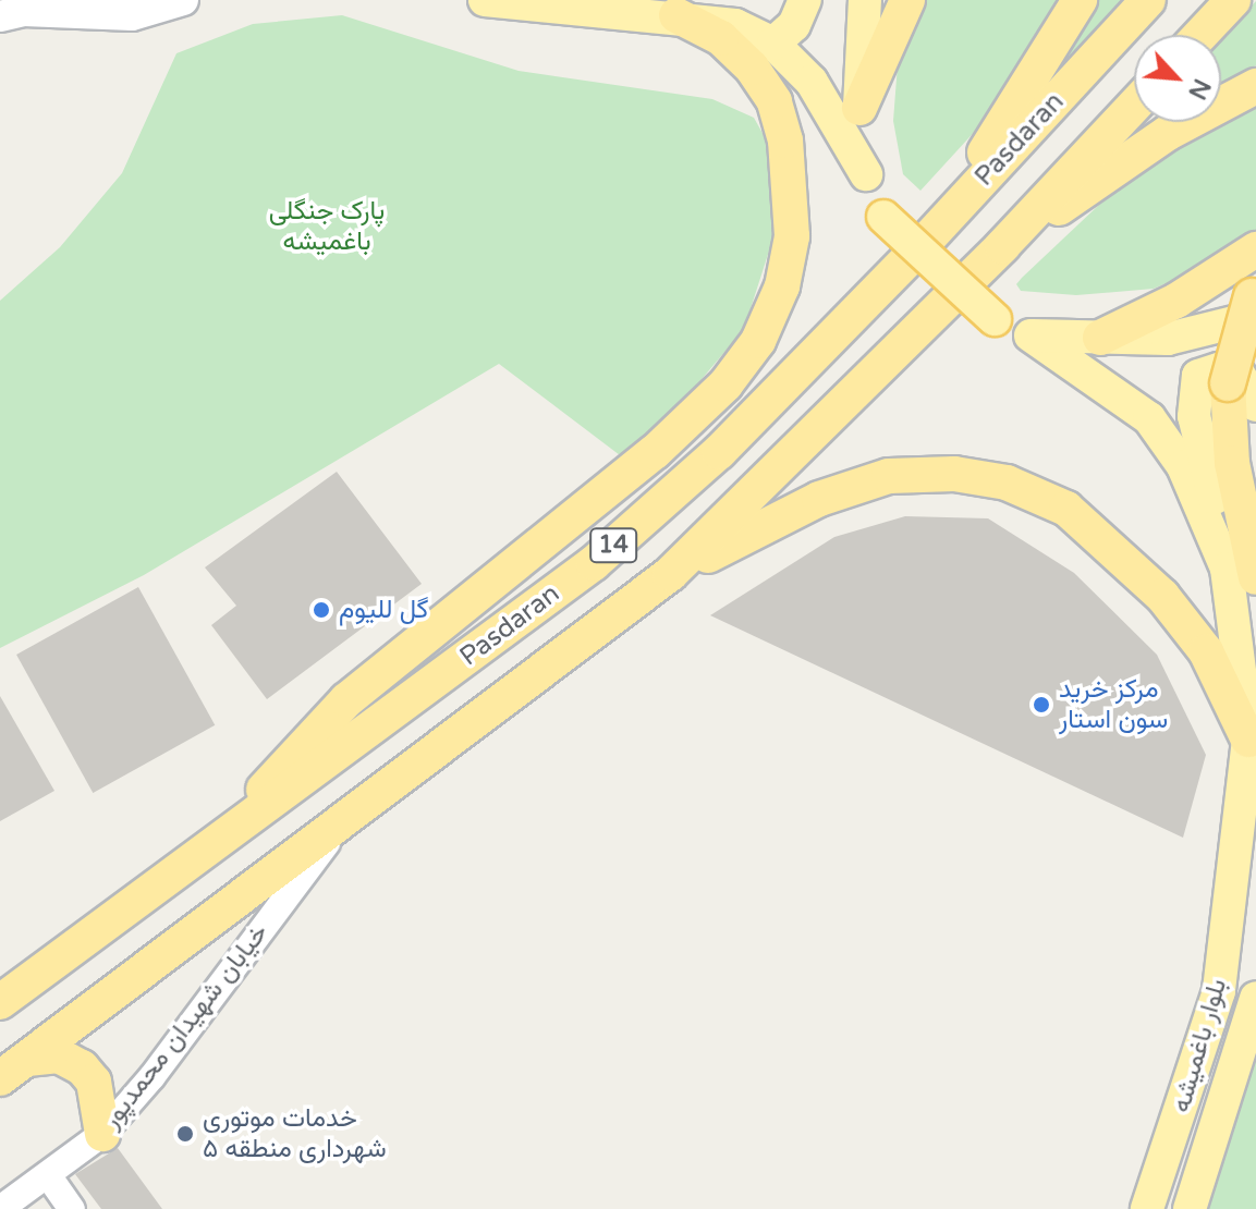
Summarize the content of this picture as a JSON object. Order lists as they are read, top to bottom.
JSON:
{
  "streets": {
    "highway": ["Pasdaran", "14"],
    "main road": ["بلوار باغمیشه"],
    "street": ["خیابان شهیدان محمدپور"]
  },
  "crossings": [
    ["Pasdaran", "خیابان شهیدان محمدپور"]
  ],
  "parks": ["پارک جنگلی باغمیشه"],
  "places": ["گل للیوم", "مرکز خرید سون استار", "خدمات موتوری شهرداری منطقه ۵"],
  "north": "bottom right"
}
